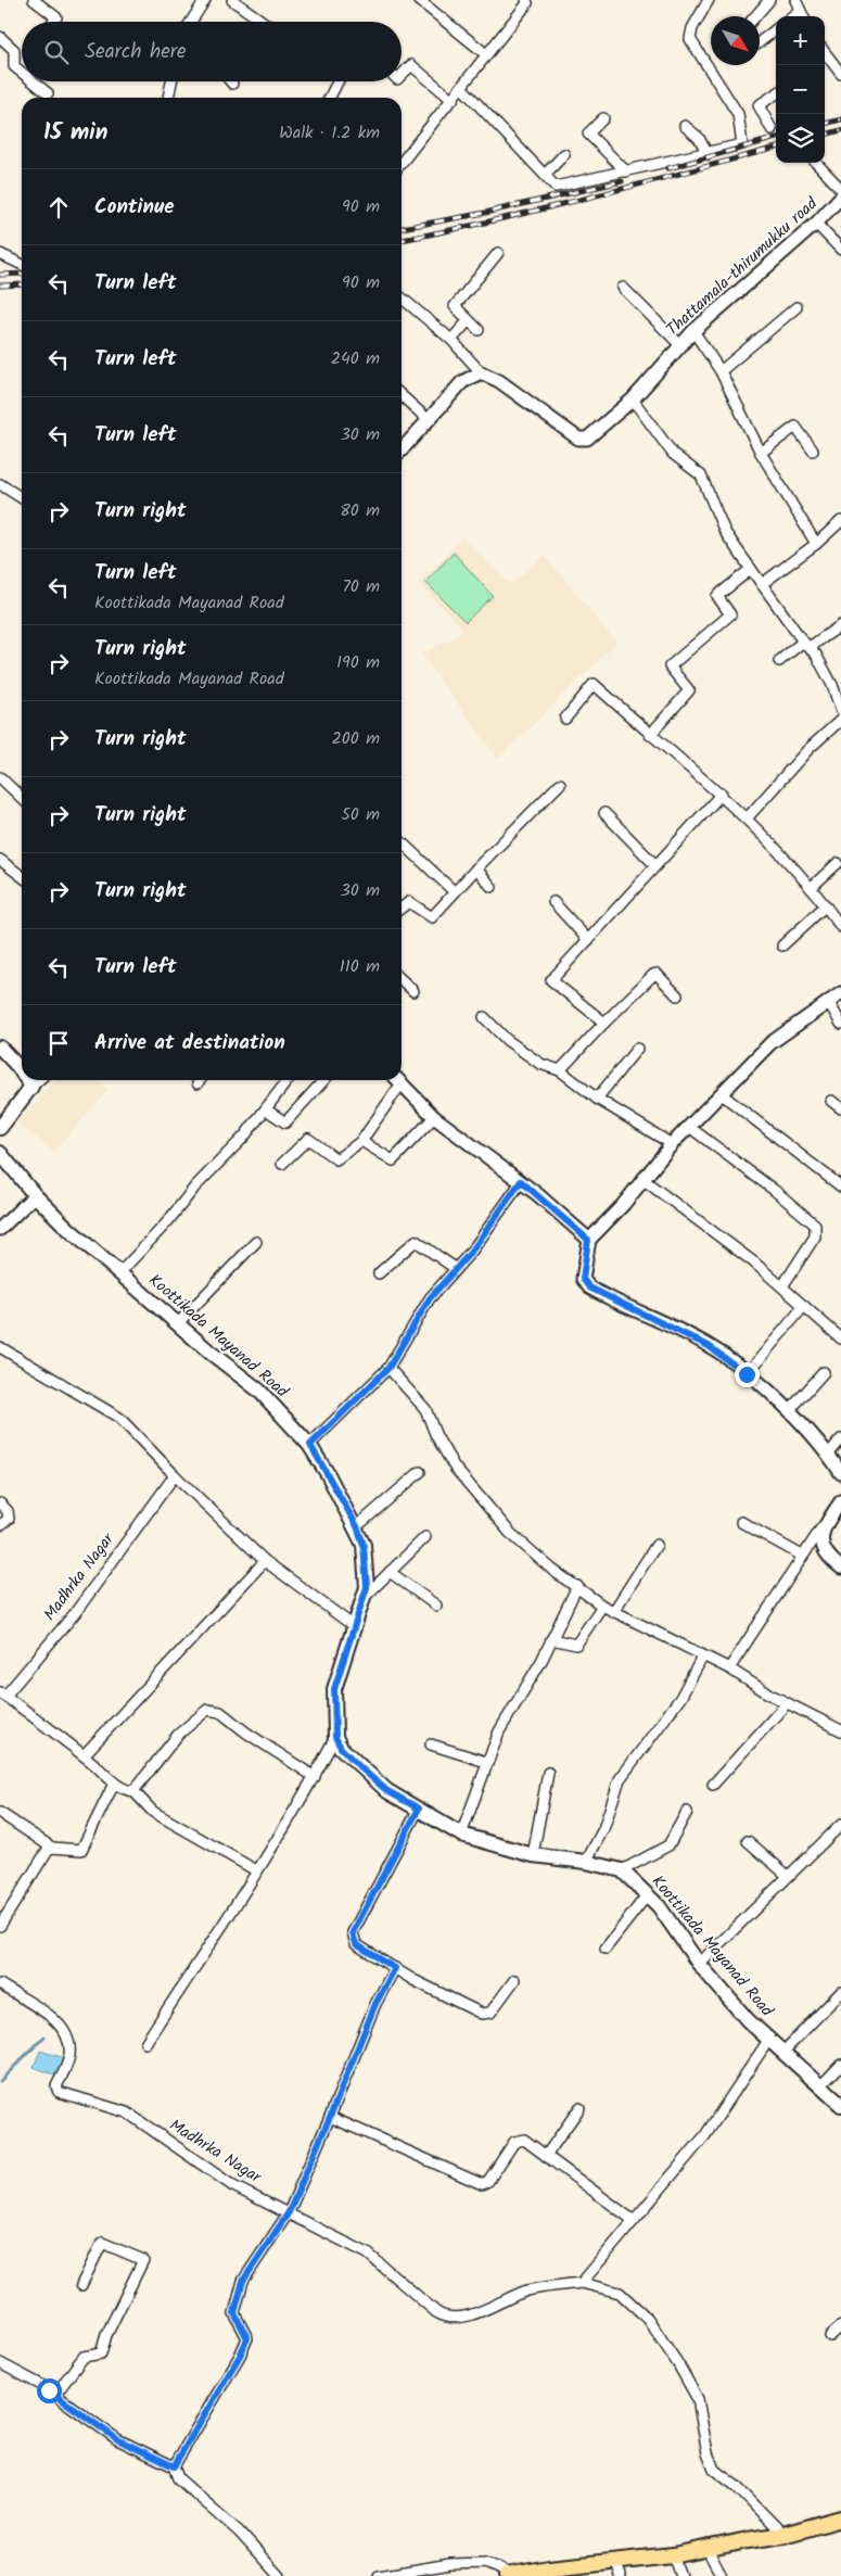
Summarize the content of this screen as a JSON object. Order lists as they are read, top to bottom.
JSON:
{
  "streets": {
    "main road": ["Koottikada Mayanad Road"],
    "street": ["Thattamala-thirumukku road", "Madhrka Nagar"]
  },
  "north": "bottom right",
  "page": {
    "map_buttons": ["+", "−"],
    "search": "Search here",
    "heading": ["15 min", "Walk · 1.2 km"],
    "list": [
      ["Continue", "90 m"],
      ["Turn left", "90 m"],
      ["Turn left", "240 m"],
      ["Turn left", "30 m"],
      ["Turn right", "80 m"],
      ["Turn left", "Koottikada Mayanad Road", "70 m"],
      ["Turn right", "Koottikada Mayanad Road", "190 m"],
      ["Turn right", "200 m"],
      ["Turn right", "50 m"],
      ["Turn right", "30 m"],
      ["Turn left", "110 m"],
      "Arrive at destination"
    ]
  }
}
